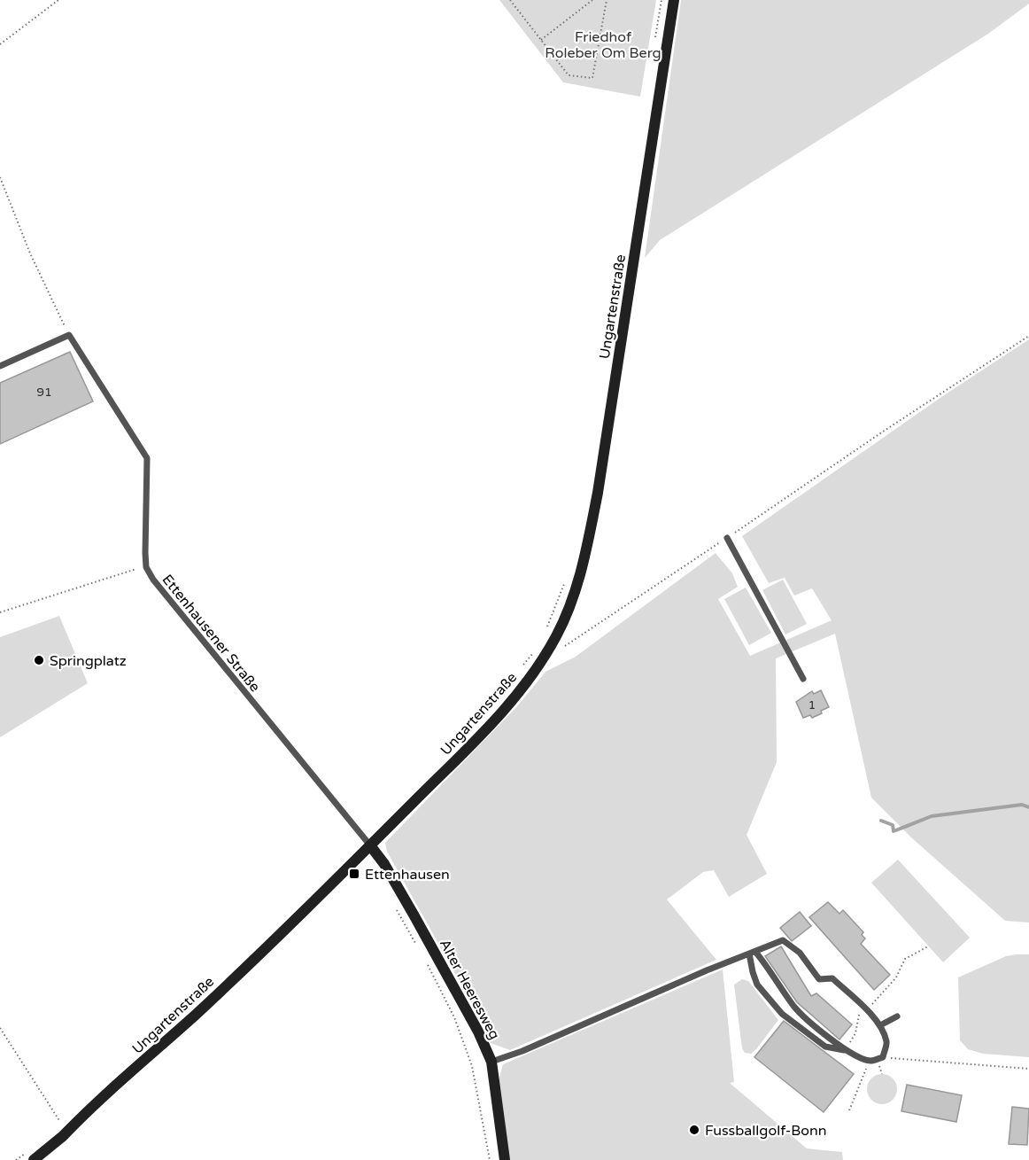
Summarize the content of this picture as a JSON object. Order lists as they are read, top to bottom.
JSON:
{
  "streets": {
    "street": ["Ungartenstraße", "Alter Heeresweg"],
    "lane": ["Ettenhausener Straße"]
  },
  "crossings": [
    ["Ungartenstraße", "Ettenhausener Straße"],
    ["Ungartenstraße", "Alter Heeresweg"],
    ["Ettenhausener Straße", "Alter Heeresweg"]
  ],
  "parks": ["Friedhof Roleber Om Berg"],
  "places": {
    "other": ["Springplatz", "Fussballgolf-Bonn"],
    "transit": ["Ettenhausen"]
  },
  "house_numbers": ["91", "1"]
}
